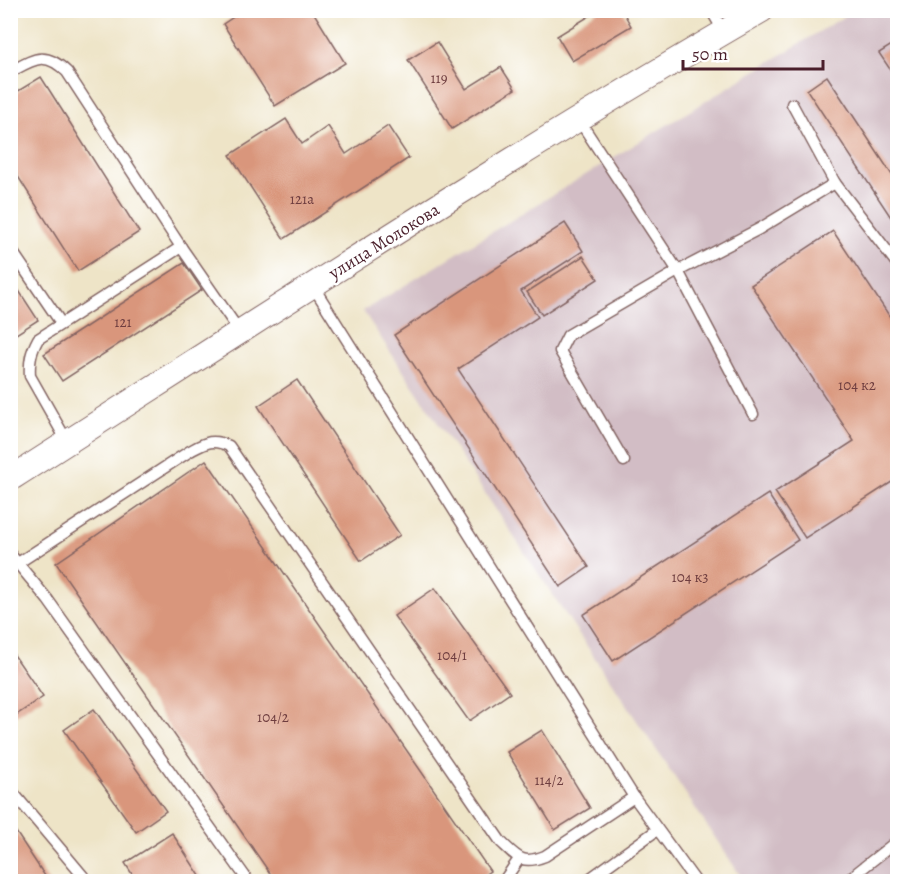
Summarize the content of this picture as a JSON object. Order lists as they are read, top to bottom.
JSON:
{
  "streets": {
    "street": ["улица Молокова"]
  },
  "house_numbers": [
    "119",
    "121а",
    "121",
    "104 к2",
    "104 к3",
    "104/1",
    "104/2",
    "114/2"
  ],
  "scale_bar": "50 m"
}
